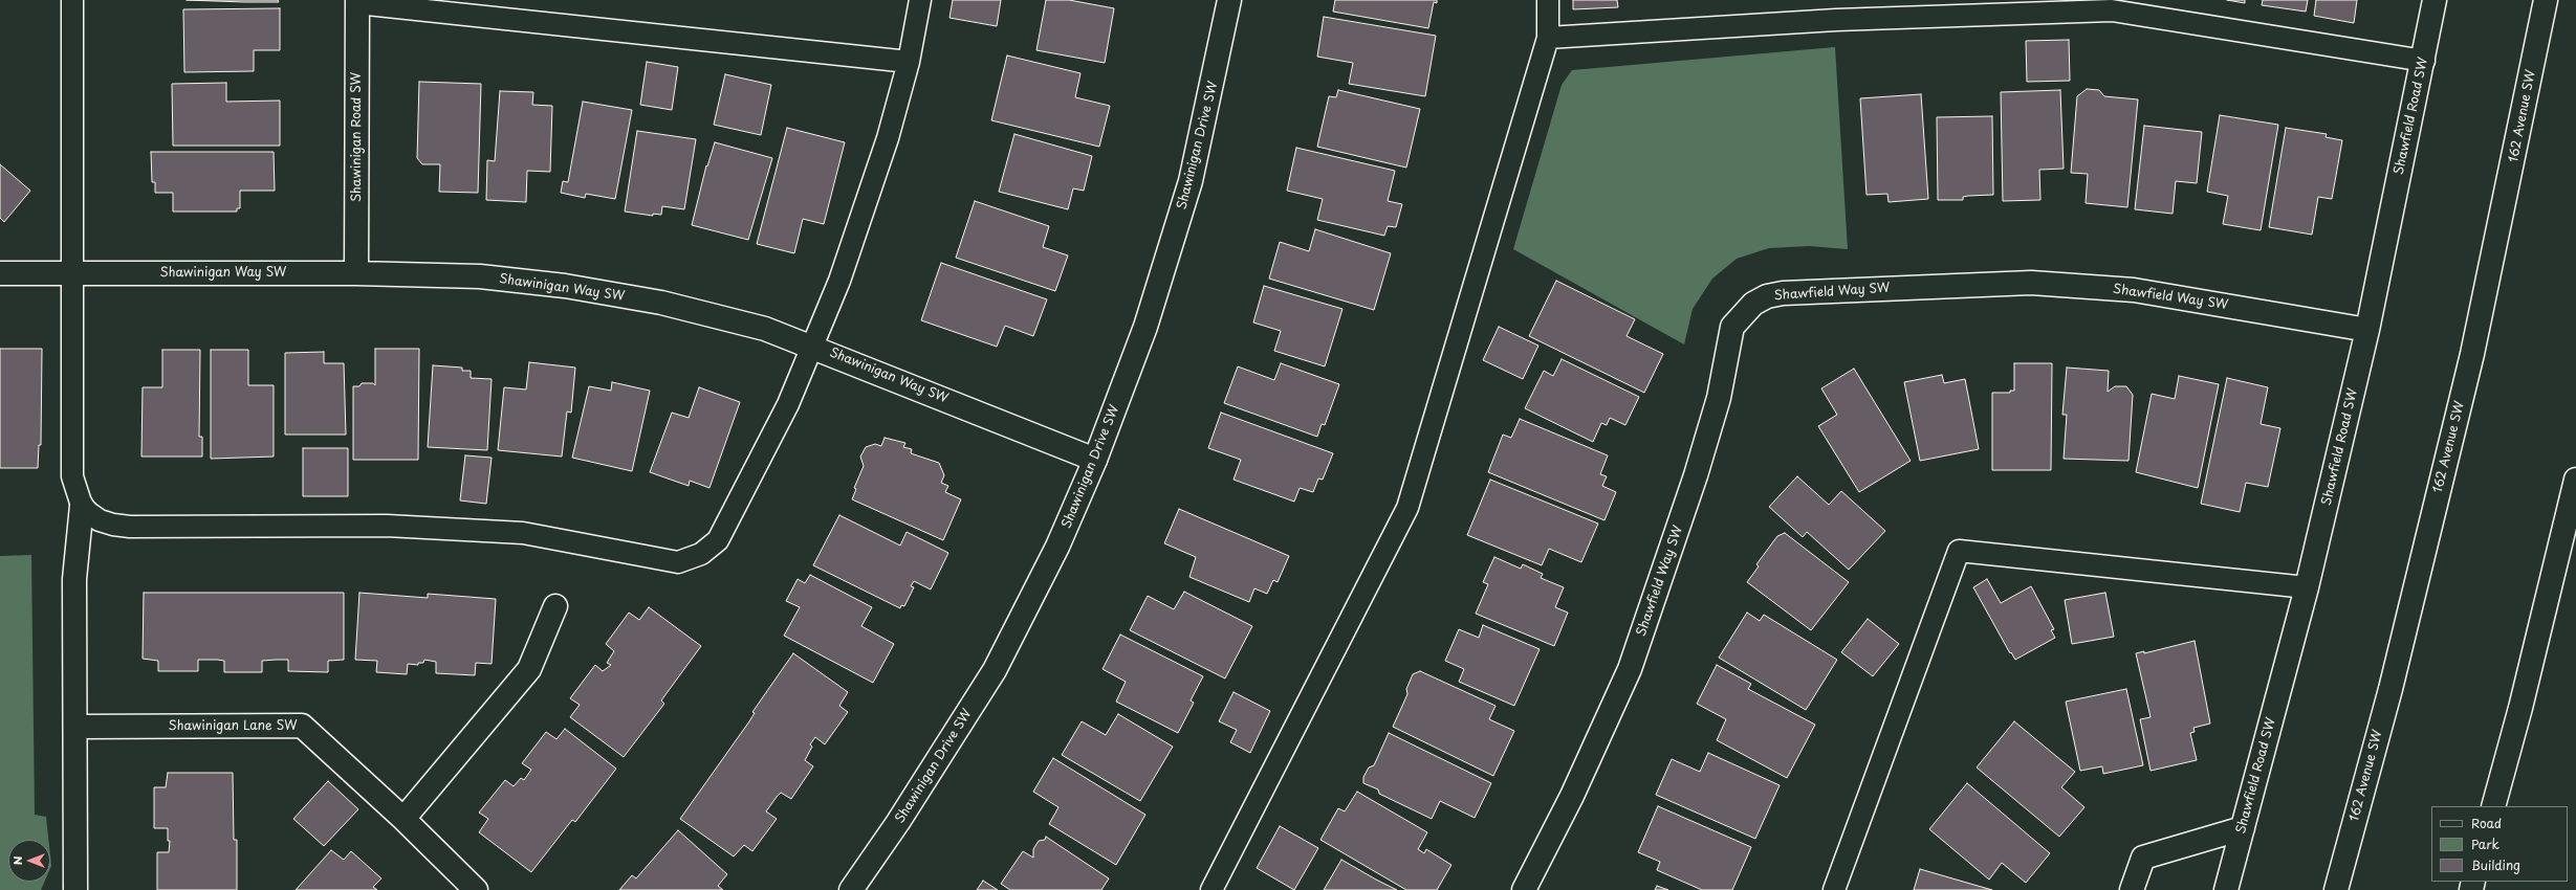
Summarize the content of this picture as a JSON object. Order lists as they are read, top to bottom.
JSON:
{
  "streets": {
    "street": [
      "Shawfield Road SW",
      "162 Avenue SW",
      "Shawinigan Road SW",
      "Shawinigan Drive SW",
      "Shawinigan Way SW",
      "Shawfield Way SW",
      "Shawinigan Lane SW"
    ]
  },
  "crossings": [
    ["Shawfield Road SW", "Shawfield Way SW"],
    ["Shawinigan Road SW", "Shawinigan Way SW"],
    ["Shawinigan Drive SW", "Shawinigan Way SW"]
  ],
  "legend": ["Road", "Park", "Building"],
  "north": "left"
}
